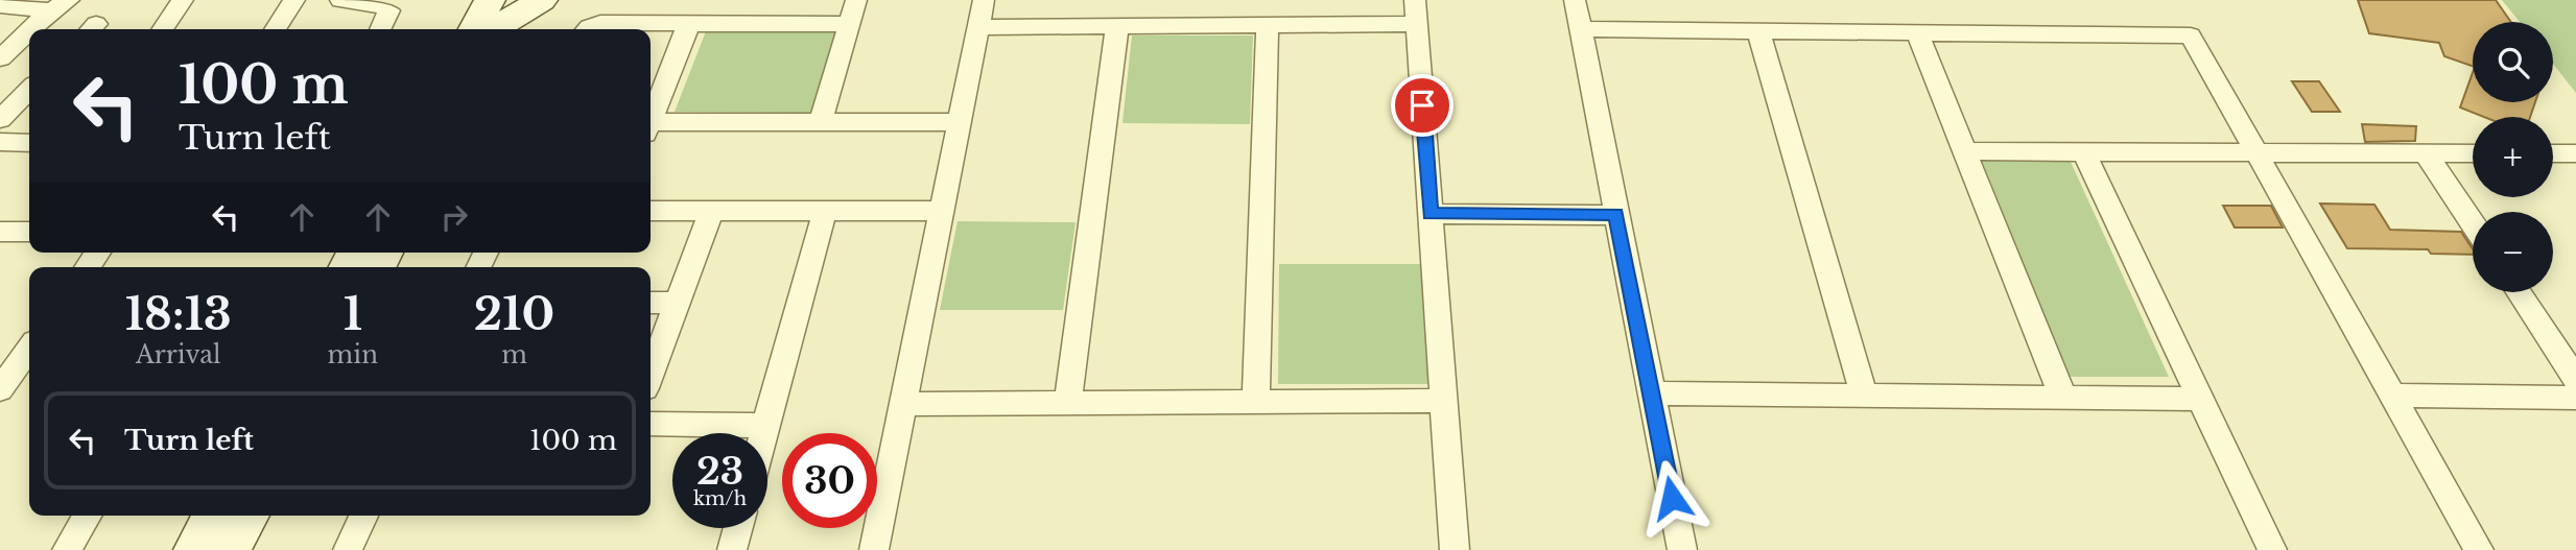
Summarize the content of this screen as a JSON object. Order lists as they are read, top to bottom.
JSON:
{
  "page": {
    "map_buttons": ["+", "−"],
    "turn": ["100 m", "Turn left"],
    "eta": [
      "18:13",
      "Arrival",
      "1",
      "min",
      "210",
      "m"
    ],
    "list": [
      {
        "name": "Turn left",
        "value": "100 m"
      }
    ],
    "speed": "23 km/h",
    "limit": "30"
  }
}
